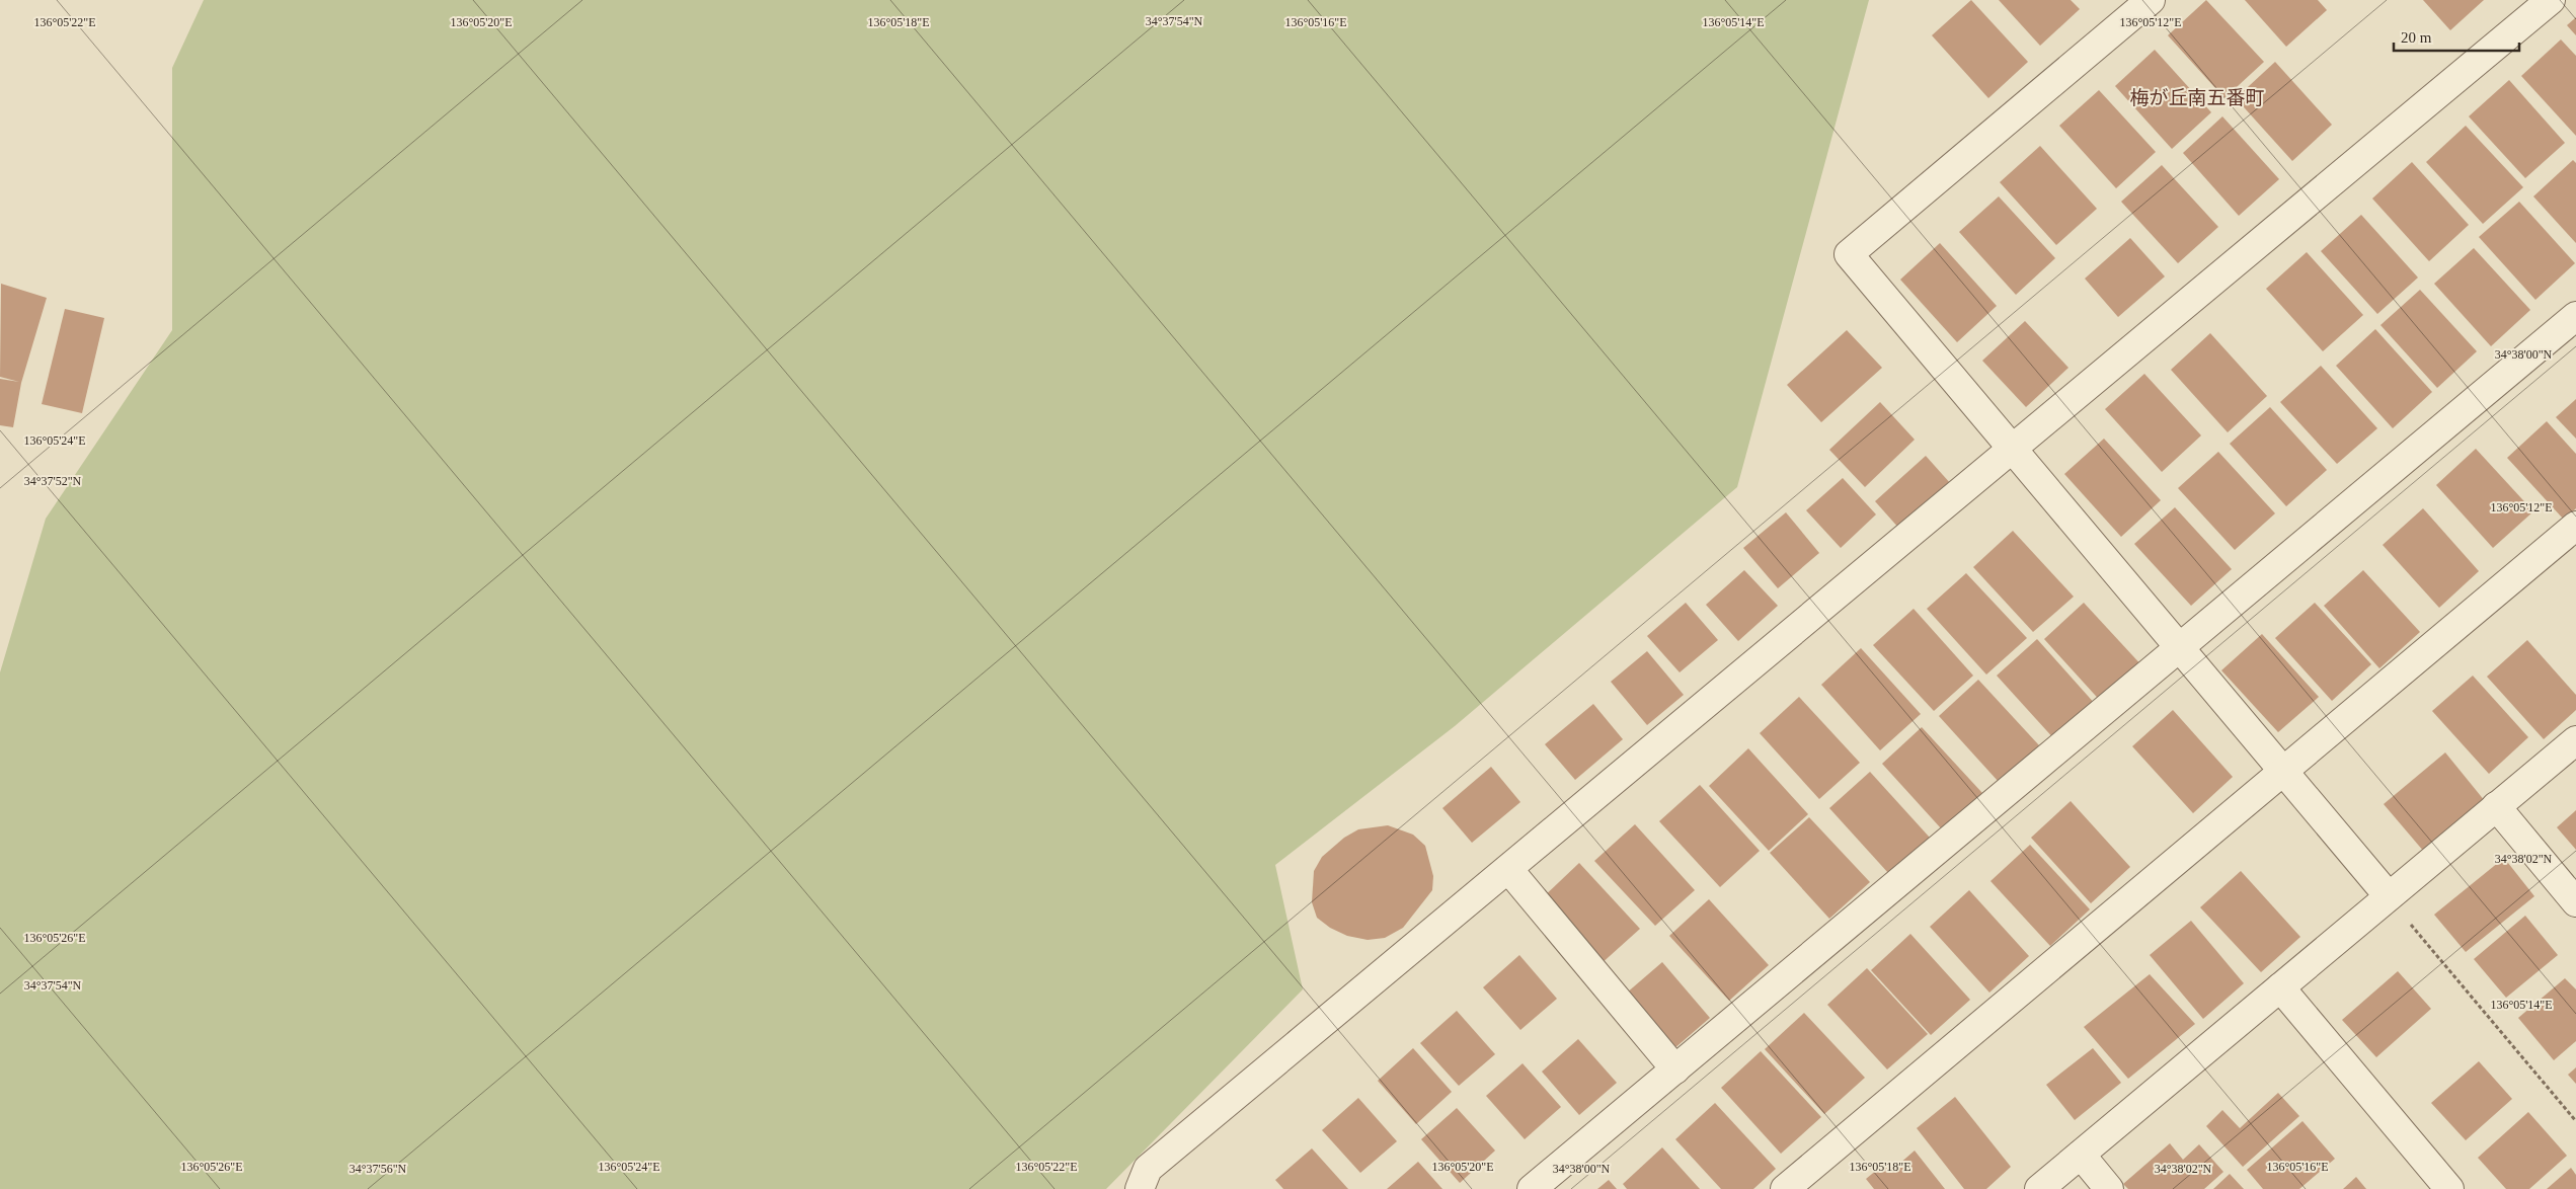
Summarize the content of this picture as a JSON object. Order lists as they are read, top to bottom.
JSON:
{
  "districts": ["梅が丘南五番町"],
  "scale_bar": "20 m",
  "coordinates": [
    "34°37'54\"N",
    "136°05'20\"E",
    "136°05'18\"E",
    "136°05'22\"E",
    "136°05'16\"E",
    "136°05'14\"E",
    "136°05'12\"E",
    "34°38'00\"N",
    "136°05'24\"E",
    "34°37'52\"N",
    "34°38'02\"N",
    "136°05'26\"E",
    "34°37'56\"N"
  ]
}
